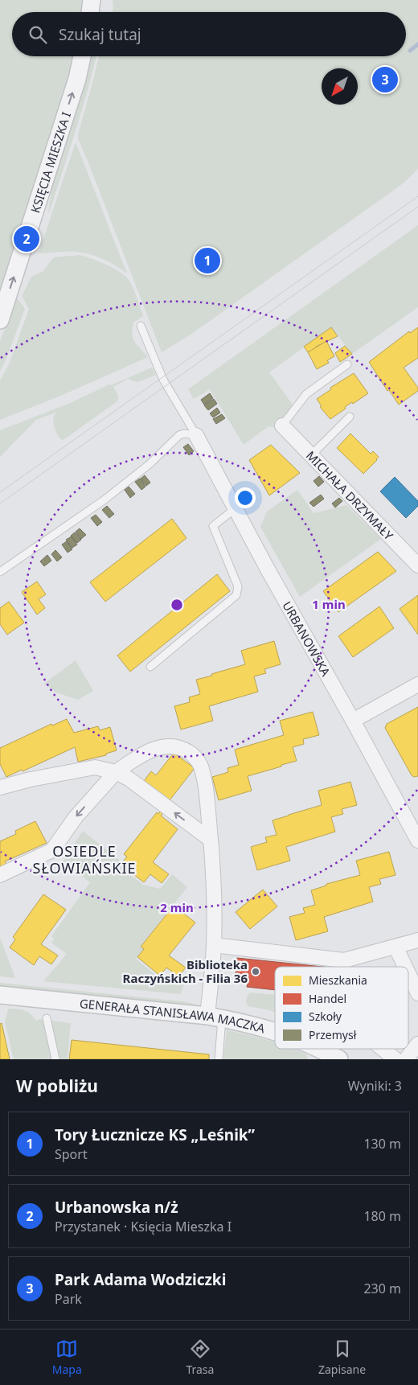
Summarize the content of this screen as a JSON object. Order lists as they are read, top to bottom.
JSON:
{
  "streets": {
    "street": [
      "KSIĘCIA MIESZKA I",
      "MICHAŁA DRZYMAŁY",
      "URBANOWSKA",
      "GENERAŁA STANISŁAWA MACZKA"
    ]
  },
  "one_way": ["KSIĘCIA MIESZKA I"],
  "districts": ["OSIEDLE SŁOWIAŃSKIE"],
  "places": ["Biblioteka Raczyńskich - Filia 36"],
  "legend": [
    "Mieszkania",
    "Handel",
    "Szkoły",
    "Przemysł"
  ],
  "north": "bottom left",
  "page": {
    "search": "Szukaj tutaj",
    "pins": ["3", "2", "1"],
    "heading": ["W pobliżu", "Wyniki: 3"],
    "list": [
      {
        "mark": "1",
        "name": "Tory Łucznicze KS „Leśnik”",
        "note": "Sport",
        "value": "130 m"
      },
      {
        "mark": "2",
        "name": "Urbanowska n/ż",
        "note": "Przystanek · Księcia Mieszka I",
        "value": "180 m"
      },
      {
        "mark": "3",
        "name": "Park Adama Wodziczki",
        "note": "Park",
        "value": "230 m"
      }
    ],
    "nav": ["Mapa", "Trasa", "Zapisane"]
  },
  "rings": ["1 min", "2 min"]
}
